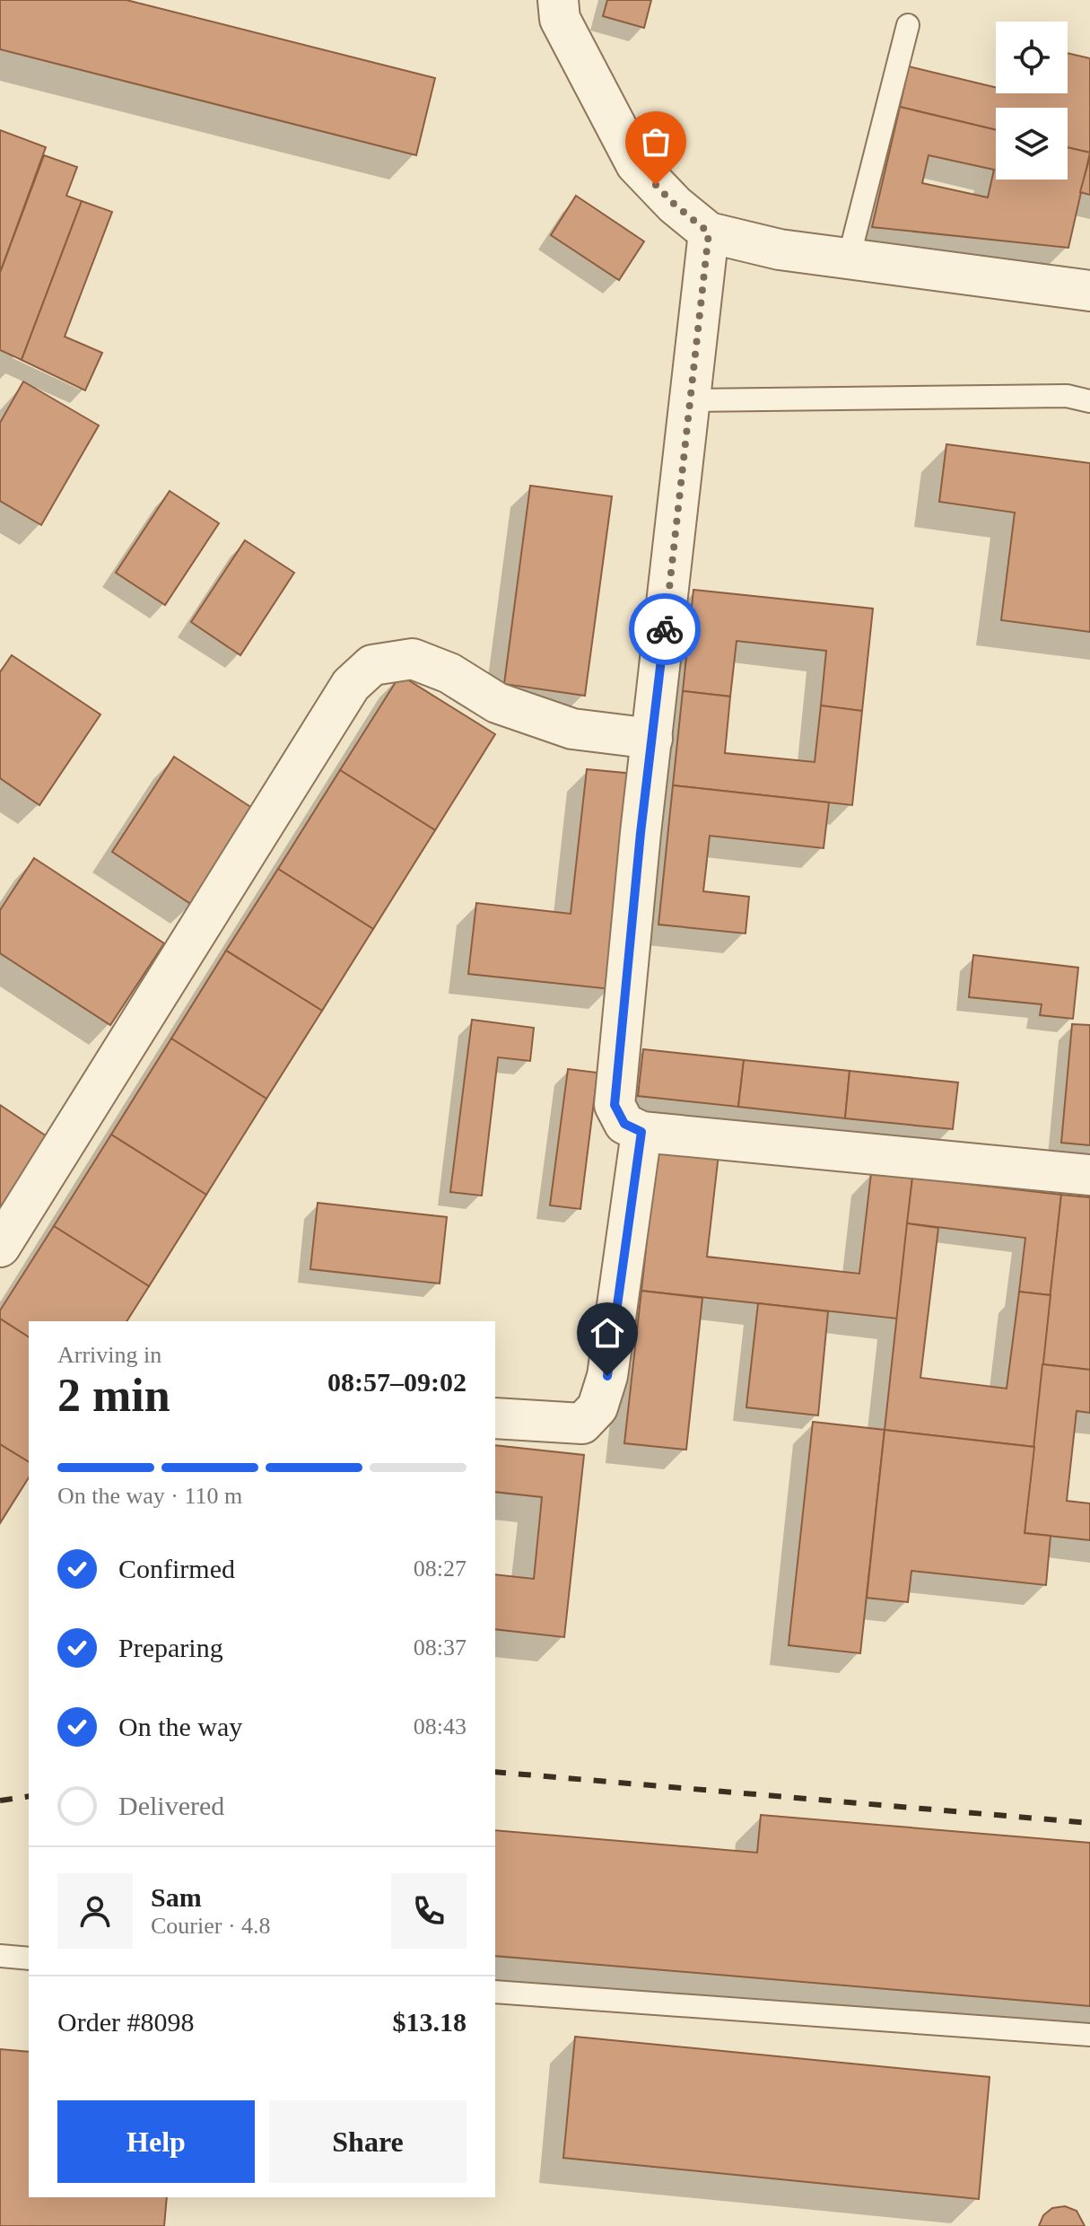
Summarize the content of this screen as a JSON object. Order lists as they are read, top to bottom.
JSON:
{
  "page": {
    "heading": ["2 min", "Arriving in", "08:57–09:02"],
    "panel": [
      "Sam",
      "Courier · 4.8",
      "Order #8098",
      "$13.18"
    ],
    "bar": "On the way · 110 m",
    "list": [
      ["Confirmed", "08:27"],
      ["Preparing", "08:37"],
      ["On the way", "08:43"],
      "Delivered"
    ],
    "buttons": ["Help", "Share"]
  }
}
